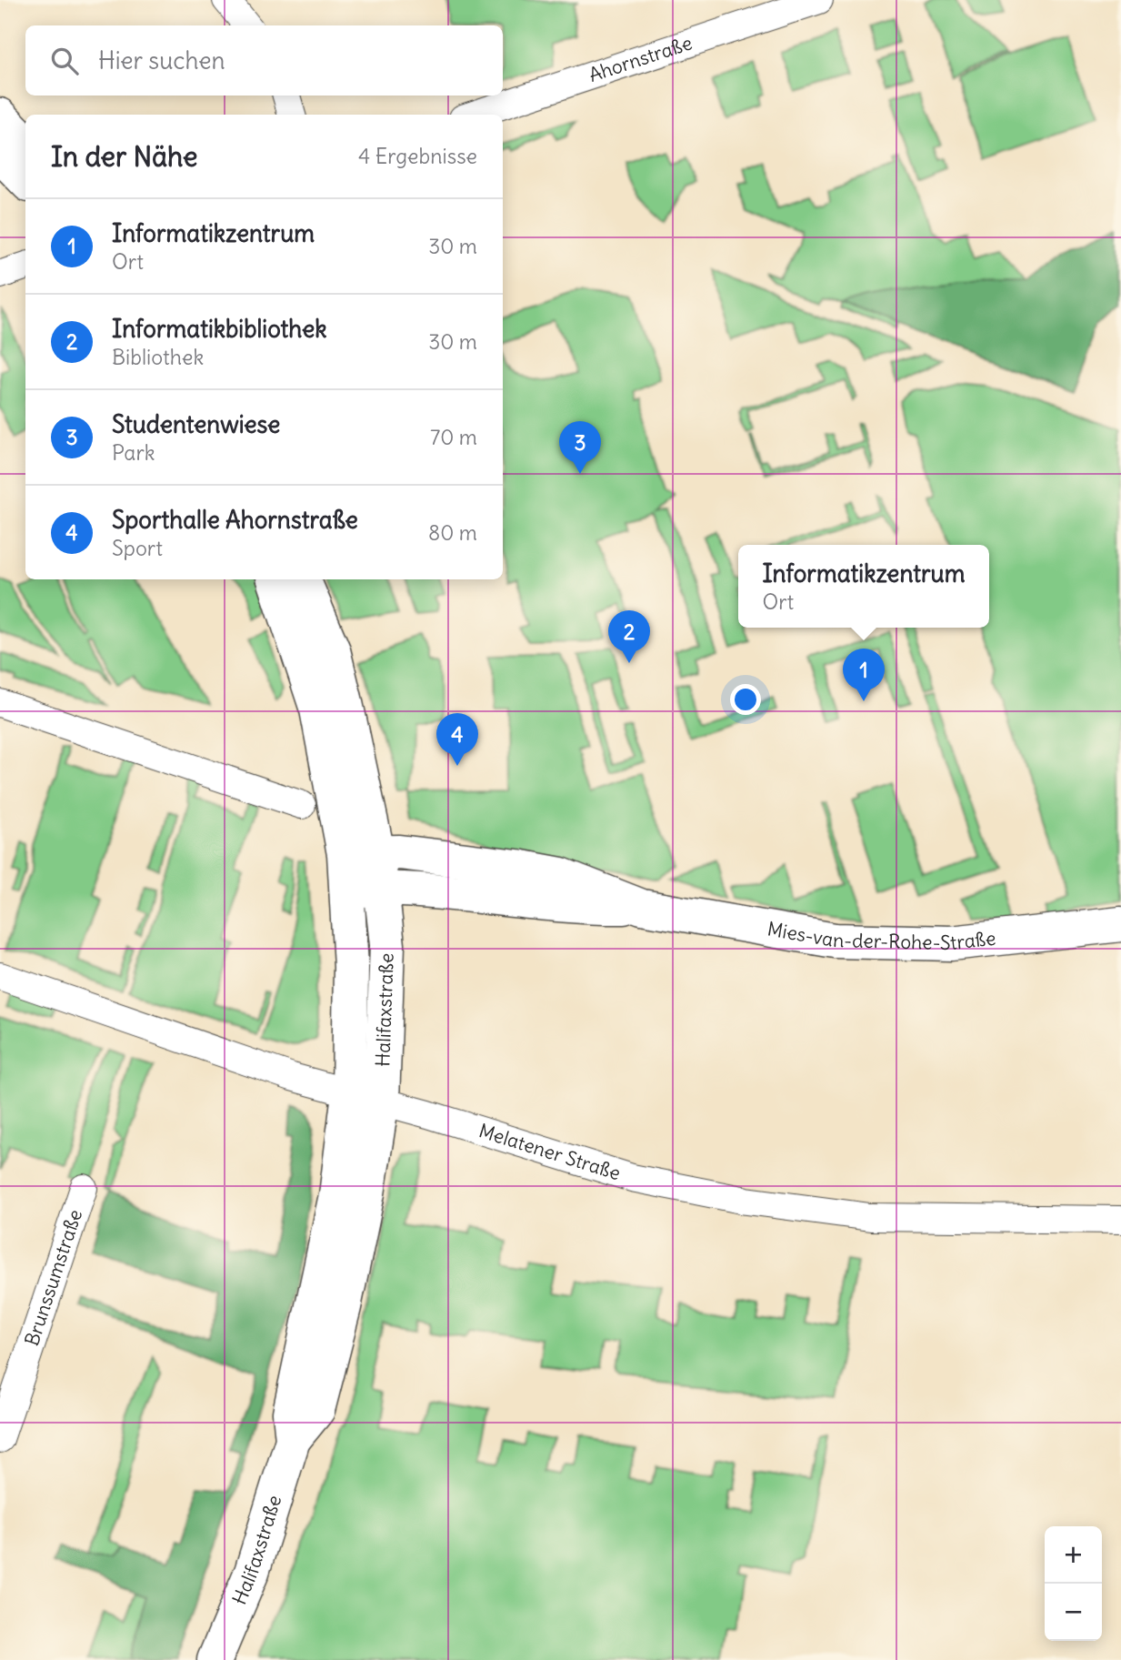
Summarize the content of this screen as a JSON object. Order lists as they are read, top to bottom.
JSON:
{
  "streets": {
    "main road": ["Mies-van-der-Rohe-Straße", "Halifaxstraße"],
    "street": ["Ahornstraße", "Melatener Straße", "Brunssumstraße"]
  },
  "crossings": [
    ["Mies-van-der-Rohe-Straße", "Halifaxstraße"],
    ["Halifaxstraße", "Melatener Straße"]
  ],
  "page": {
    "search": "Hier suchen",
    "heading": ["In der Nähe", "4 Ergebnisse"],
    "list": [
      {
        "mark": "1",
        "name": "Informatikzentrum",
        "note": "Ort",
        "value": "30 m"
      },
      {
        "mark": "2",
        "name": "Informatikbibliothek",
        "note": "Bibliothek",
        "value": "30 m"
      },
      {
        "mark": "3",
        "name": "Studentenwiese",
        "note": "Park",
        "value": "70 m"
      },
      {
        "mark": "4",
        "name": "Sporthalle Ahornstraße",
        "note": "Sport",
        "value": "80 m"
      }
    ],
    "pins": [
      "3",
      "2",
      "1",
      "4"
    ],
    "popup": ["Informatikzentrum", "Ort"],
    "map_buttons": ["+", "−"]
  }
}
